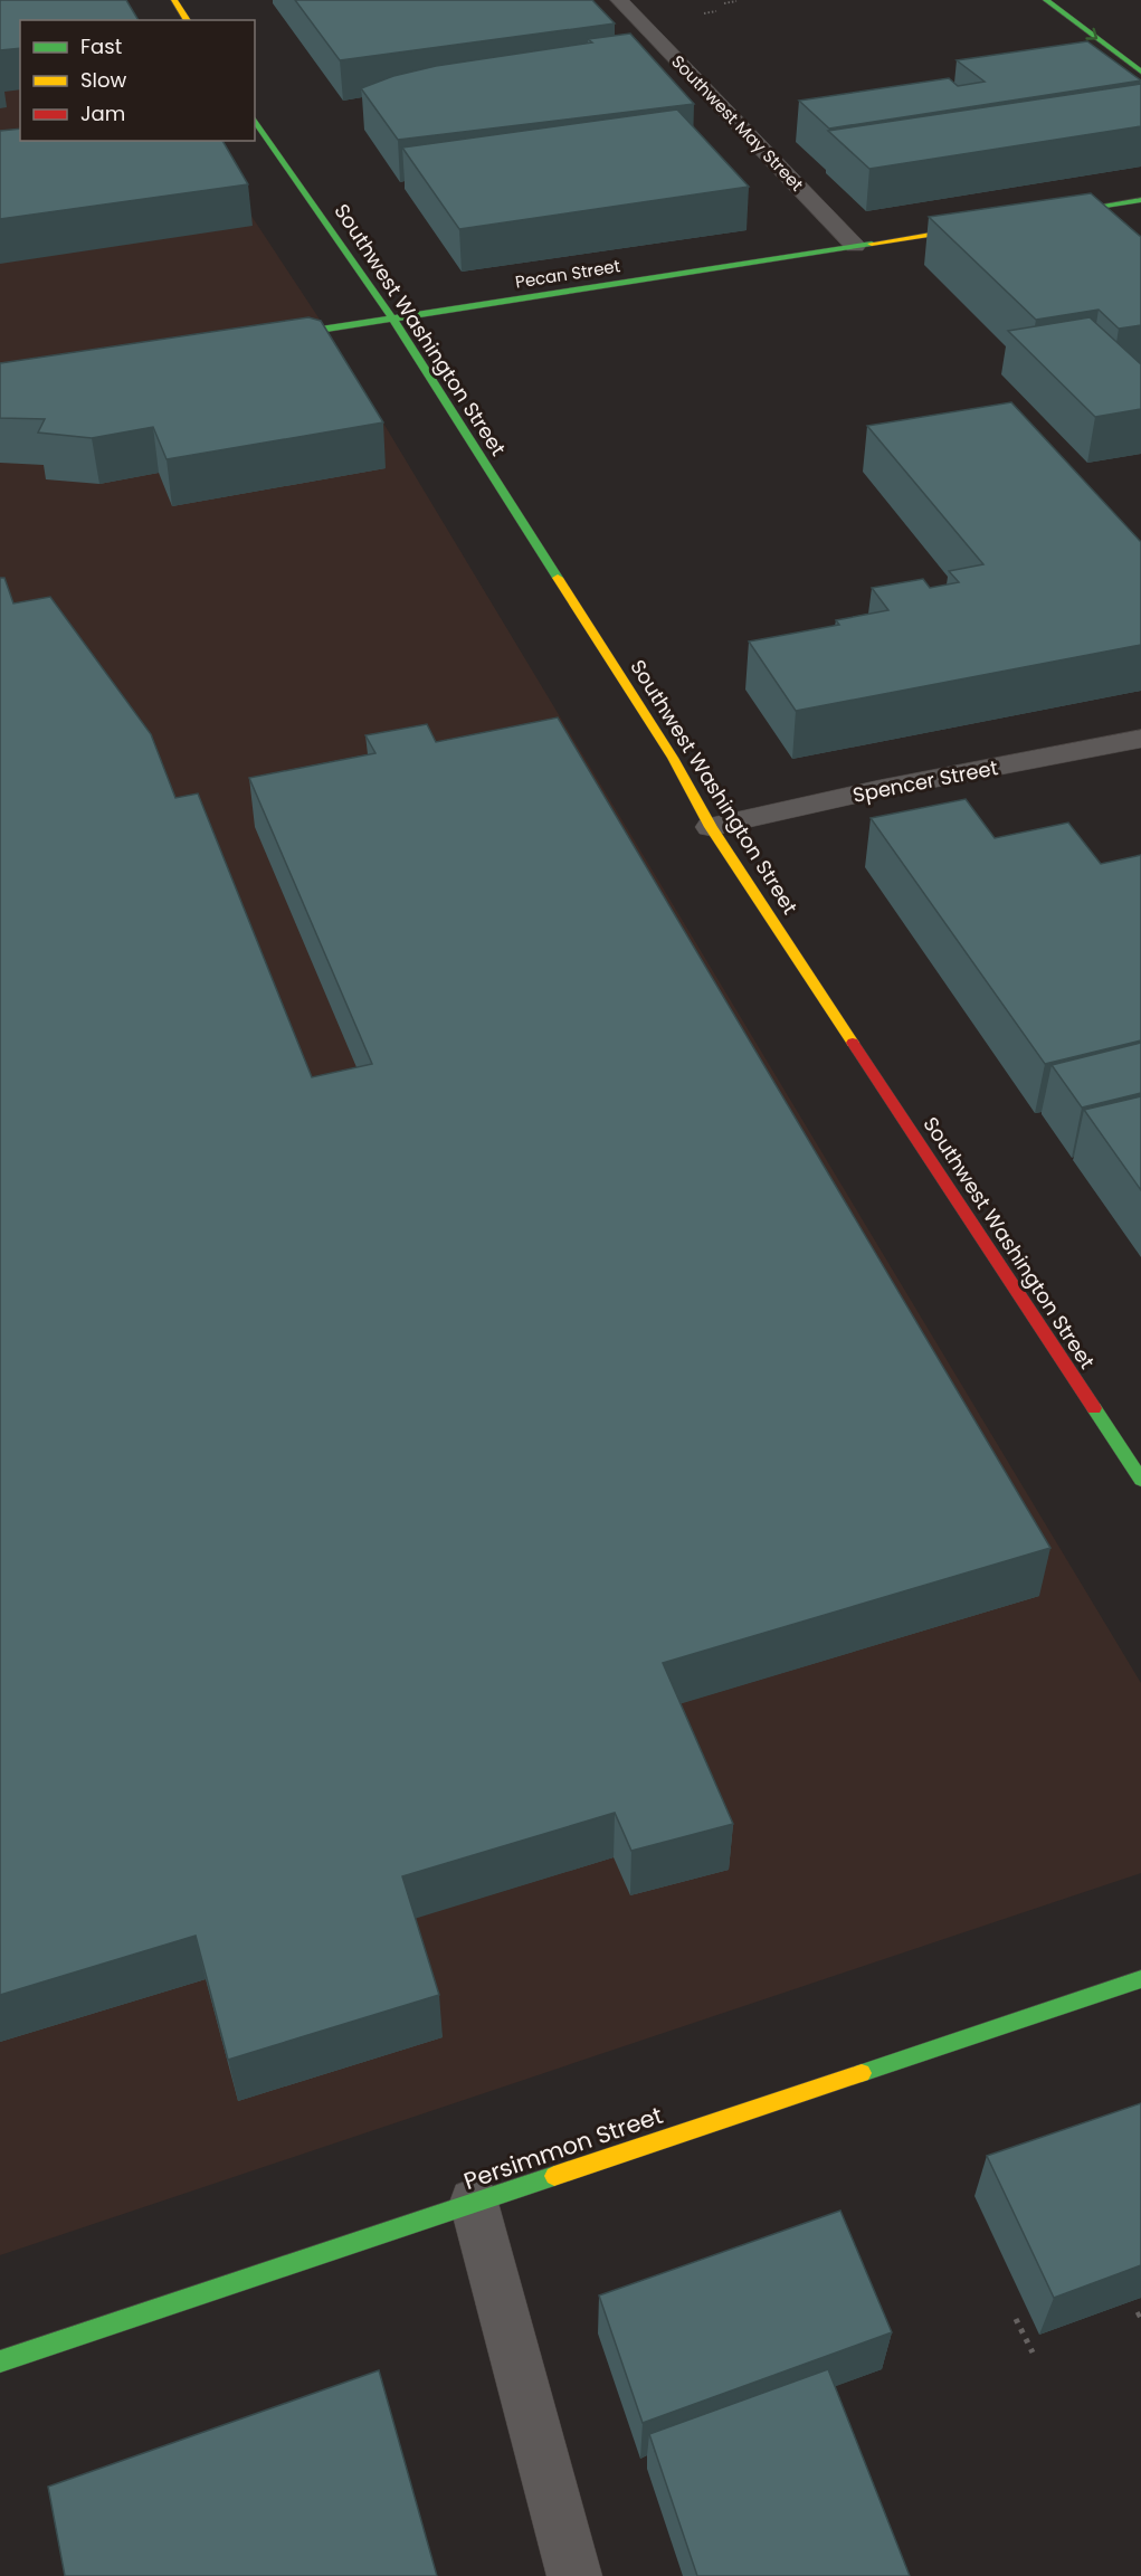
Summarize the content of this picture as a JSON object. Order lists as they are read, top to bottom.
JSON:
{
  "streets": {
    "main road": ["Pecan Street", "Southwest Washington Street", "Persimmon Street"],
    "street": ["Southwest May Street", "Spencer Street"]
  },
  "crossings": [
    ["Southwest May Street", "Pecan Street"],
    ["Pecan Street", "Southwest Washington Street"],
    ["Southwest Washington Street", "Spencer Street"]
  ],
  "legend": ["Fast", "Slow", "Jam"]
}
